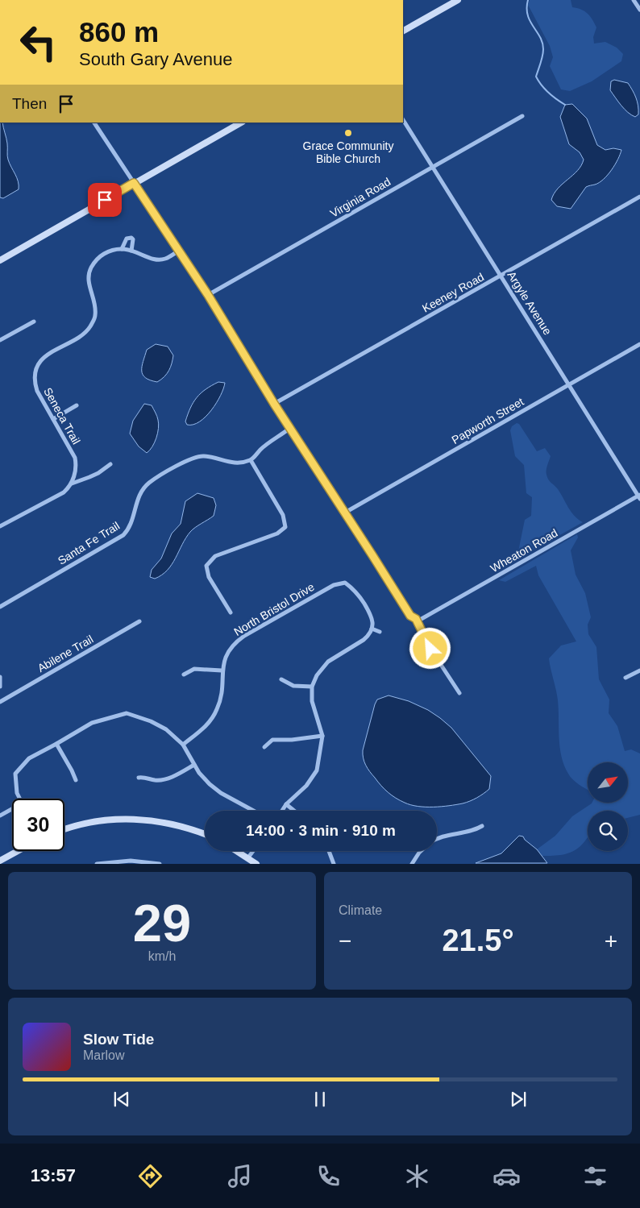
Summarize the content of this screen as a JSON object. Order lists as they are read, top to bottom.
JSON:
{
  "streets": {
    "street": [
      "Virginia Road",
      "Keeney Road",
      "Argyle Avenue",
      "Seneca Trail",
      "Papworth Street",
      "Santa Fe Trail",
      "Wheaton Road",
      "North Bristol Drive",
      "Abilene Trail"
    ]
  },
  "crossings": [
    ["Virginia Road", "Argyle Avenue"],
    ["Keeney Road", "Argyle Avenue"],
    ["Argyle Avenue", "Papworth Street"],
    ["Argyle Avenue", "Wheaton Road"]
  ],
  "places": ["Grace Community Bible Church"],
  "north": "top right",
  "page": {
    "turn": ["860 m", "South Gary Avenue"],
    "then": "Then",
    "limit": "30",
    "trip": "14:00 · 3 min · 910 m",
    "tile": [
      ["29", "km/h"],
      "Climate"
    ],
    "heat": ["−", "21.5°", "+"],
    "song": ["Slow Tide", "Marlow"],
    "tabs": "13:57"
  }
}
